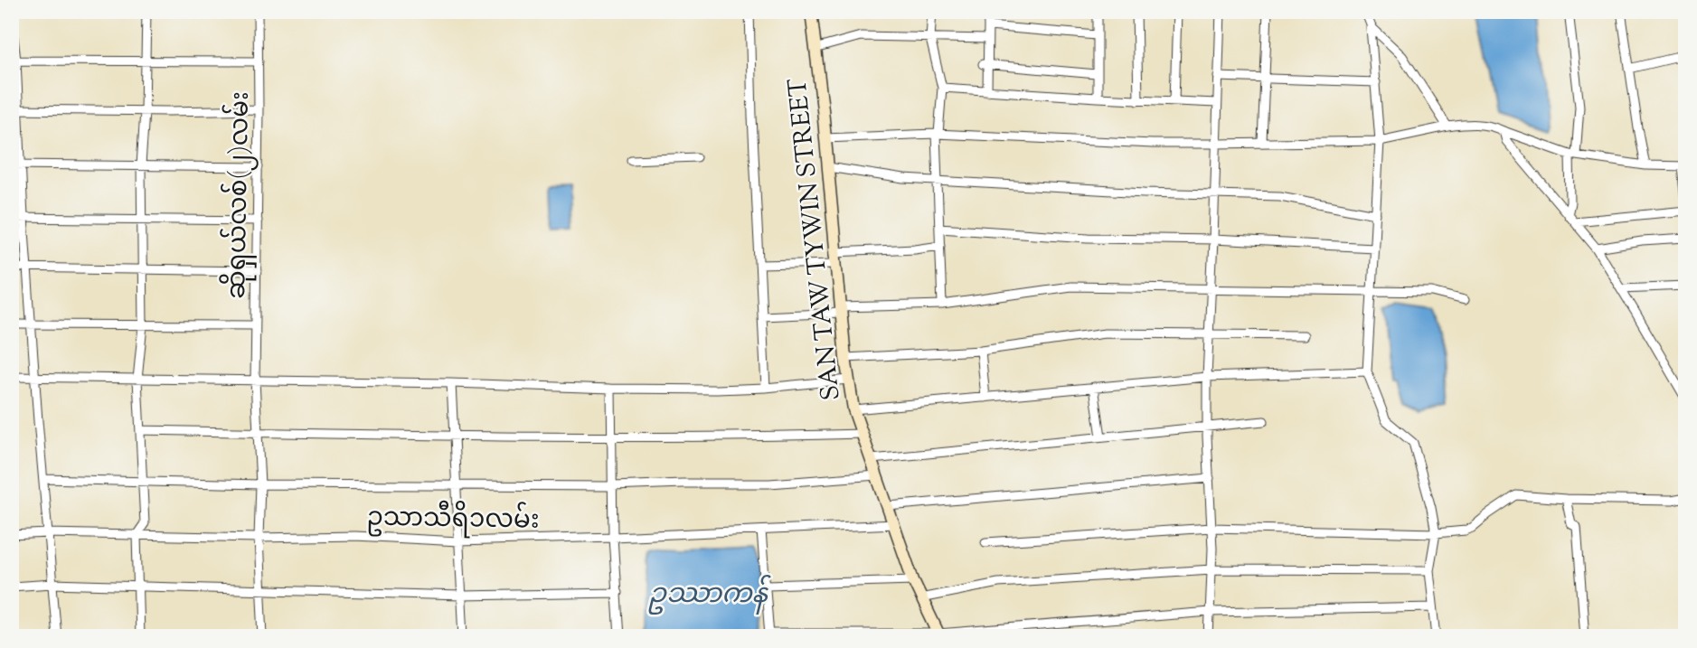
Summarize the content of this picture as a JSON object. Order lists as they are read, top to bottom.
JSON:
{
  "streets": {
    "street": ["ဆိုရှယ်လစ်(၂)လမ်း", "SAN TAW TYWIN STREET", "ဥသာသီရိ၁လမ်း"]
  },
  "crossings": [
    ["ဆိုရှယ်လစ်(၂)လမ်း", "ဥသာသီရိ၁လမ်း"],
    ["SAN TAW TYWIN STREET", "ဥသာသီရိ၁လမ်း"]
  ],
  "water": ["ဥဿာကန်"]
}
